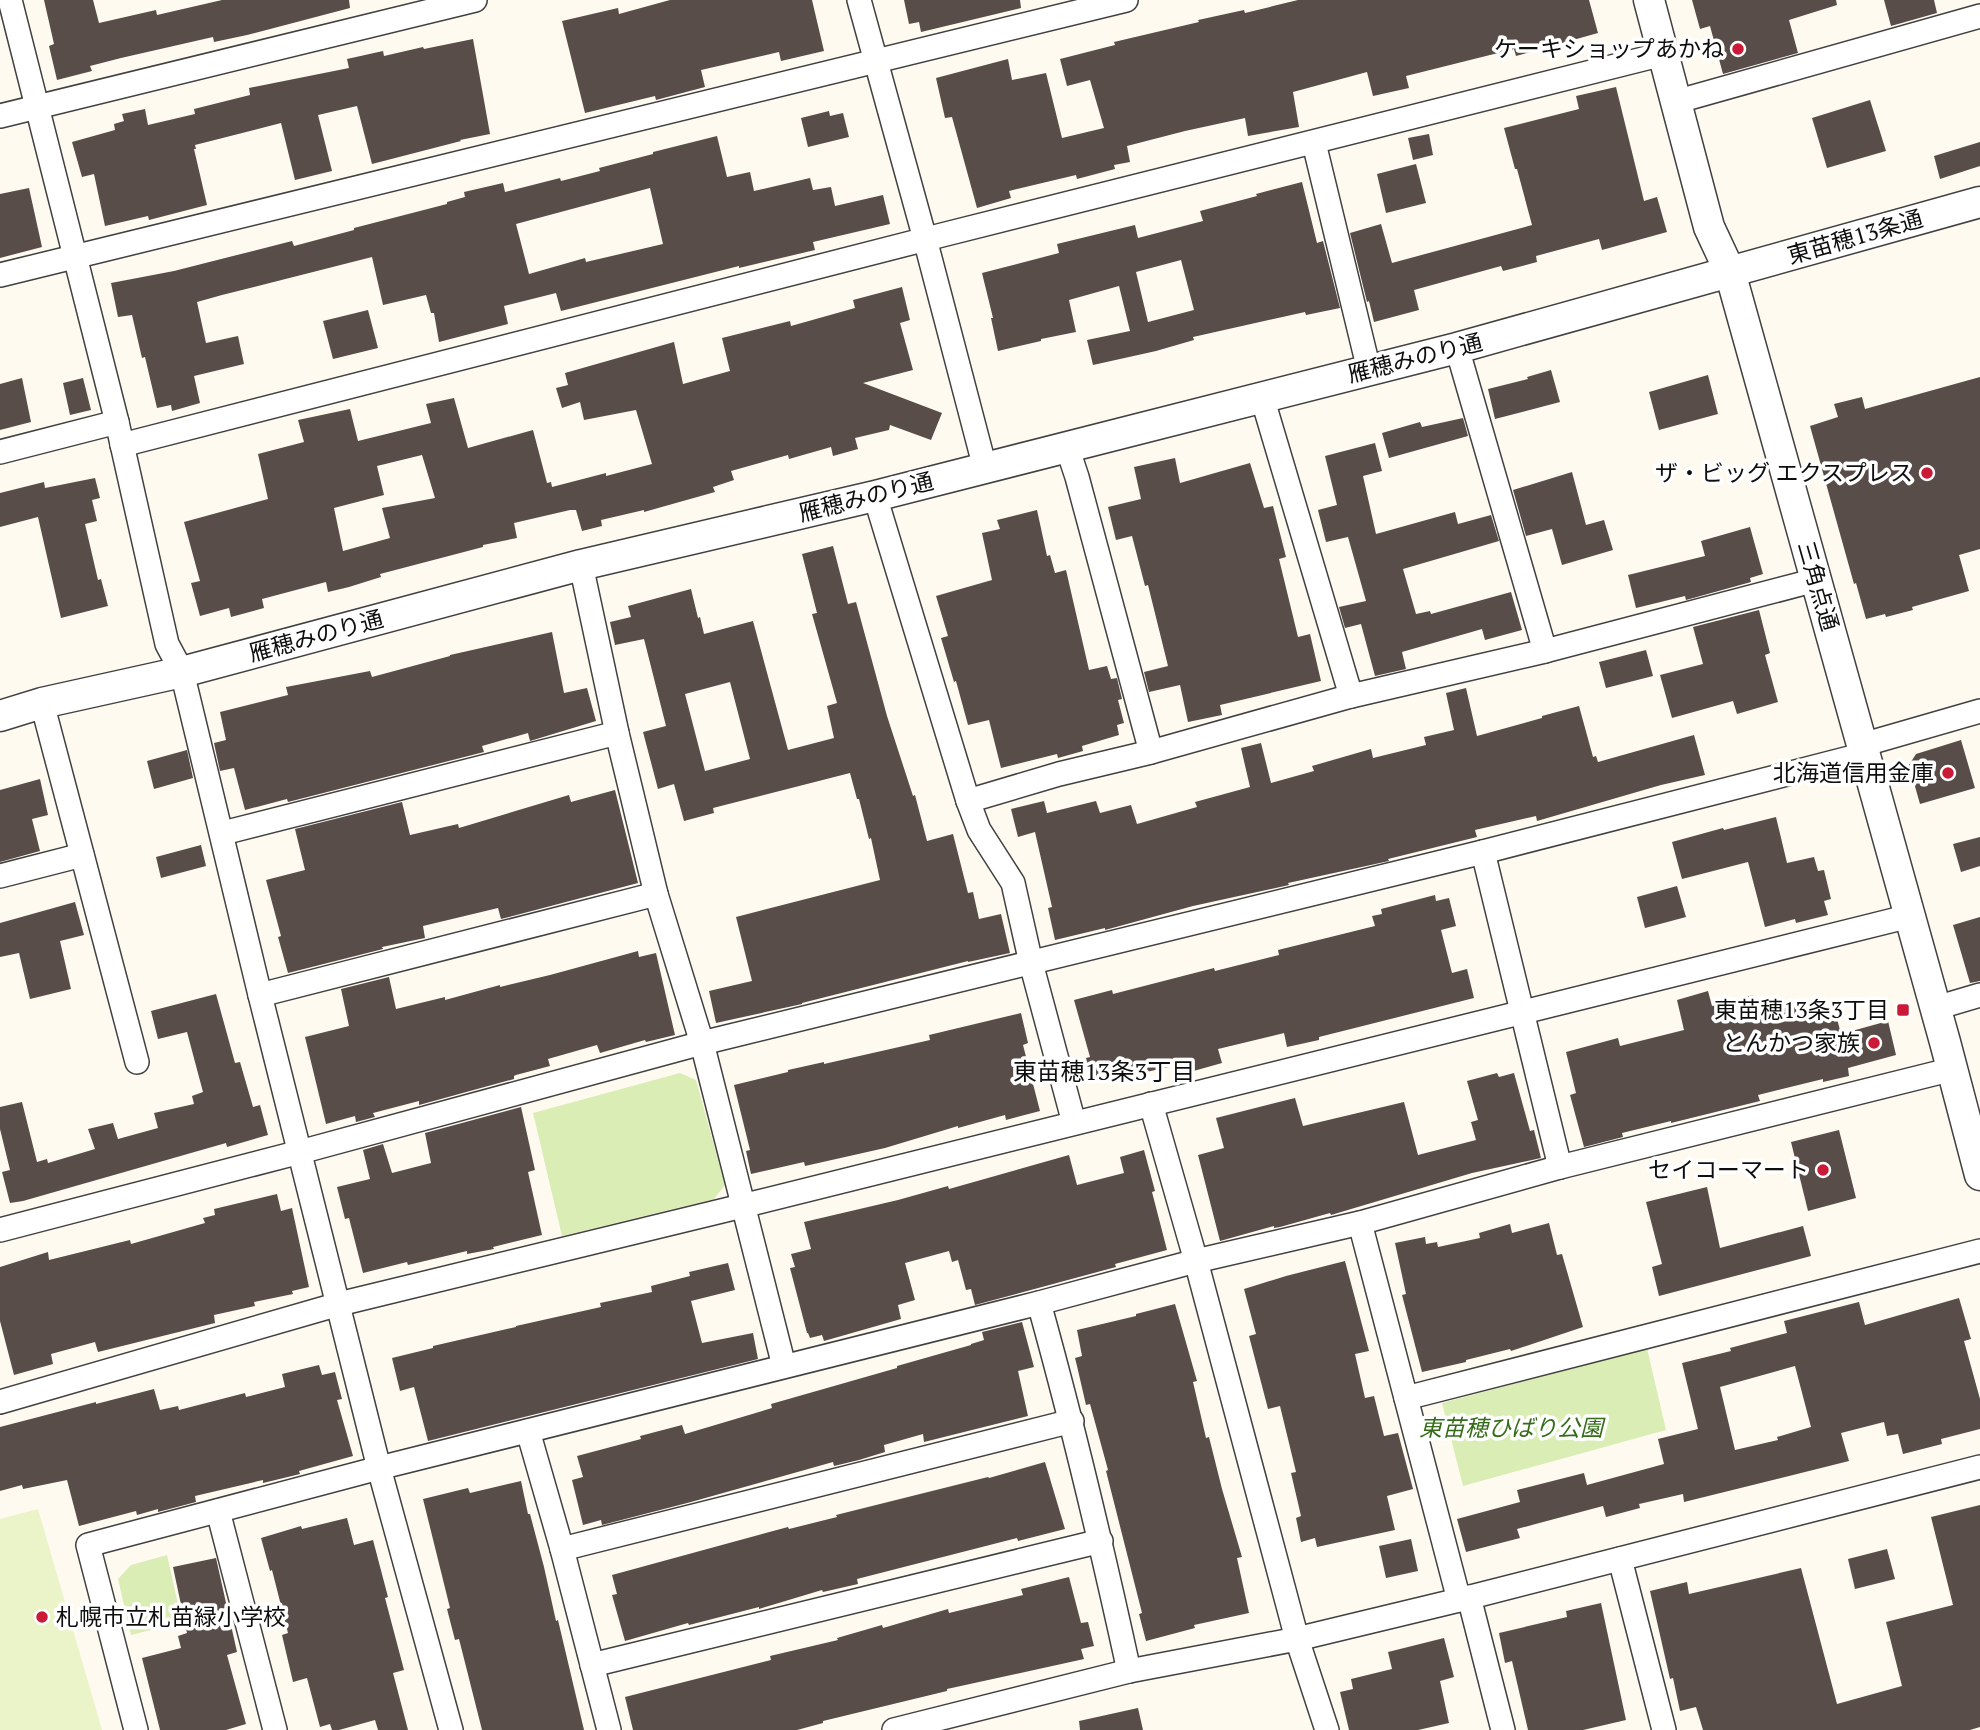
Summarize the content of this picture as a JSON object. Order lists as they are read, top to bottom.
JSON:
{
  "streets": {
    "street": ["東苗穂13条通", "雁穂みのり通", "三角点通"]
  },
  "crossings": [
    ["東苗穂13条通", "雁穂みのり通"],
    ["東苗穂13条通", "三角点通"],
    ["雁穂みのり通", "三角点通"]
  ],
  "districts": ["東苗穂13条3丁目"],
  "parks": ["東苗穂ひばり公園"],
  "places": {
    "other": [
      "ケーキショップあかね",
      "ザ・ビッグ エクスプレス",
      "北海道信用金庫",
      "とんかつ家族",
      "セイコーマート",
      "札幌市立札苗緑小学校"
    ],
    "transit": ["東苗穂13条3丁目"]
  }
}
